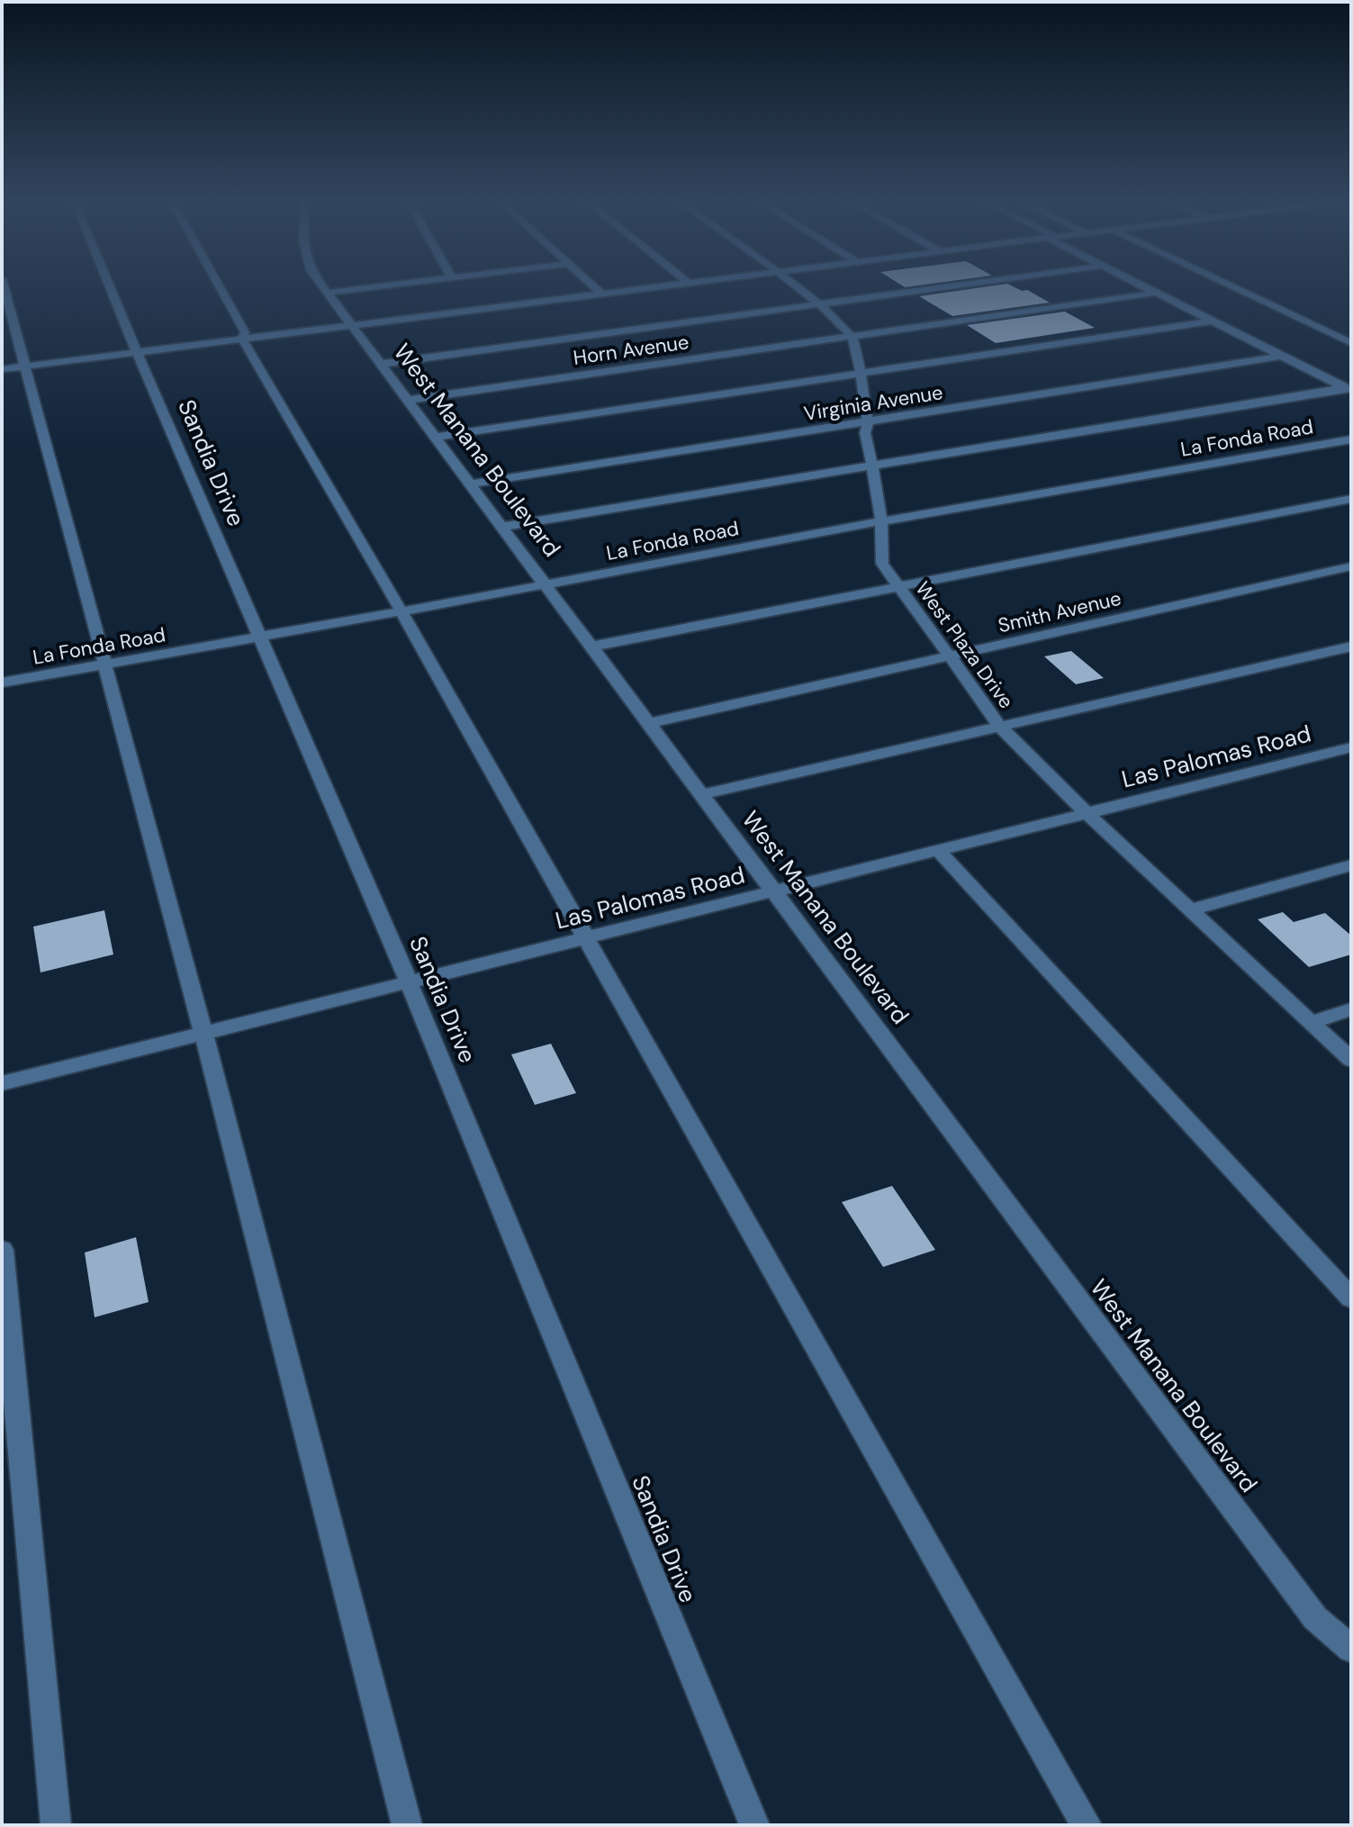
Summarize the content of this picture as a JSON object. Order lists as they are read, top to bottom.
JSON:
{
  "streets": {
    "street": [
      "Horn Avenue",
      "Virginia Avenue",
      "La Fonda Road",
      "West Manana Boulevard",
      "Sandia Drive",
      "Smith Avenue",
      "West Plaza Drive",
      "Las Palomas Road"
    ]
  },
  "crossings": [
    ["Horn Avenue", "West Manana Boulevard"],
    ["Horn Avenue", "West Plaza Drive"],
    ["Virginia Avenue", "West Manana Boulevard"],
    ["Virginia Avenue", "West Plaza Drive"],
    ["La Fonda Road", "West Manana Boulevard"],
    ["La Fonda Road", "Sandia Drive"],
    ["La Fonda Road", "West Plaza Drive"],
    ["West Manana Boulevard", "Smith Avenue"],
    ["West Manana Boulevard", "Las Palomas Road"],
    ["Sandia Drive", "Las Palomas Road"],
    ["Smith Avenue", "West Plaza Drive"],
    ["West Plaza Drive", "Las Palomas Road"]
  ]
}
